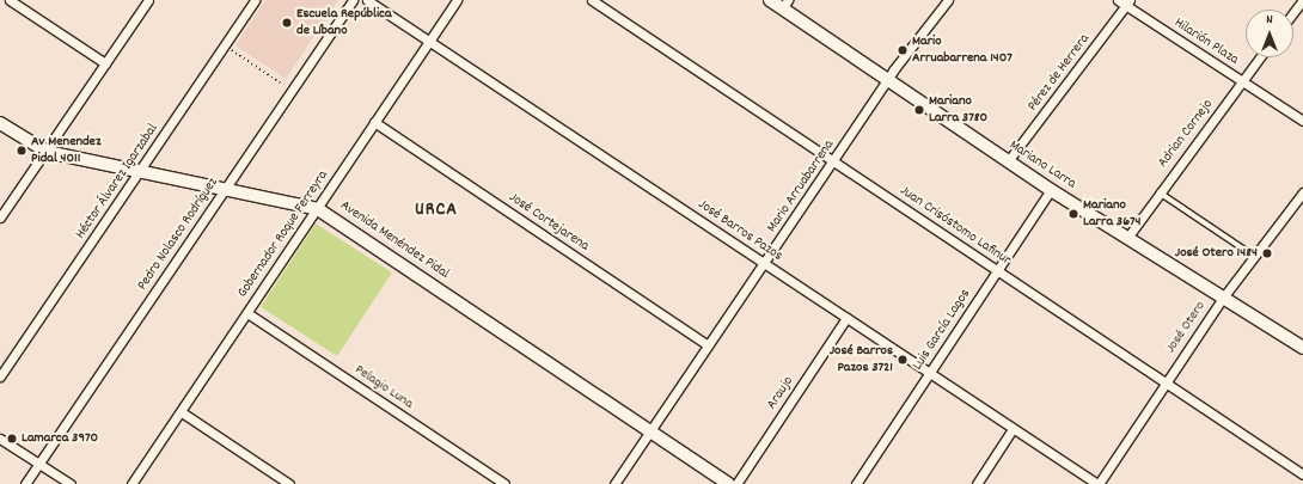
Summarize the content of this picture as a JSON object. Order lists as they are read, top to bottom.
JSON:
{
  "streets": {
    "main road": ["Mariano Larra", "Avenida Menéndez Pidal"],
    "street": [
      "Hilarión Plaza",
      "Pérez de Herrera",
      "Adrian Cornejo",
      "Héctor Álvarez Igarzabal",
      "Mario Arruabarrena",
      "José Cortejarena",
      "Juan Crisóstomo Lafinur",
      "José Barros Pazos",
      "Pedro Nolasco Rodríguez",
      "Gobernador Roque Ferreyra",
      "José Otero",
      "Luis García Lagos",
      "Pelagio Luna",
      "Araujo"
    ]
  },
  "crossings": [
    ["Hilarión Plaza", "Pérez de Herrera"],
    ["Hilarión Plaza", "Adrian Cornejo"],
    ["Pérez de Herrera", "Mariano Larra"],
    ["Adrian Cornejo", "Mariano Larra"],
    ["Mariano Larra", "Mario Arruabarrena"],
    ["Mariano Larra", "José Otero"],
    ["Mariano Larra", "Luis García Lagos"],
    ["Héctor Álvarez Igarzabal", "Avenida Menéndez Pidal"],
    ["Mario Arruabarrena", "José Cortejarena"],
    ["Mario Arruabarrena", "Juan Crisóstomo Lafinur"],
    ["Mario Arruabarrena", "José Barros Pazos"],
    ["Mario Arruabarrena", "Avenida Menéndez Pidal"],
    ["José Cortejarena", "Gobernador Roque Ferreyra"],
    ["Juan Crisóstomo Lafinur", "José Otero"],
    ["Juan Crisóstomo Lafinur", "Luis García Lagos"],
    ["José Barros Pazos", "Gobernador Roque Ferreyra"],
    ["José Barros Pazos", "José Otero"],
    ["José Barros Pazos", "Luis García Lagos"],
    ["José Barros Pazos", "Araujo"],
    ["Pedro Nolasco Rodríguez", "Avenida Menéndez Pidal"],
    ["Gobernador Roque Ferreyra", "Avenida Menéndez Pidal"],
    ["Gobernador Roque Ferreyra", "Pelagio Luna"]
  ],
  "districts": ["URCA"],
  "places": [
    "Escuela República de Líbano",
    "Mario Arruabarrena 1407",
    "Mariano Larra 3780",
    "Av Menendez Pidal 4011",
    "Mariano Larra 3674",
    "José Otero 1484",
    "José Barros Pazos 3721",
    "Lamarca 3970"
  ],
  "north": "top"
}
